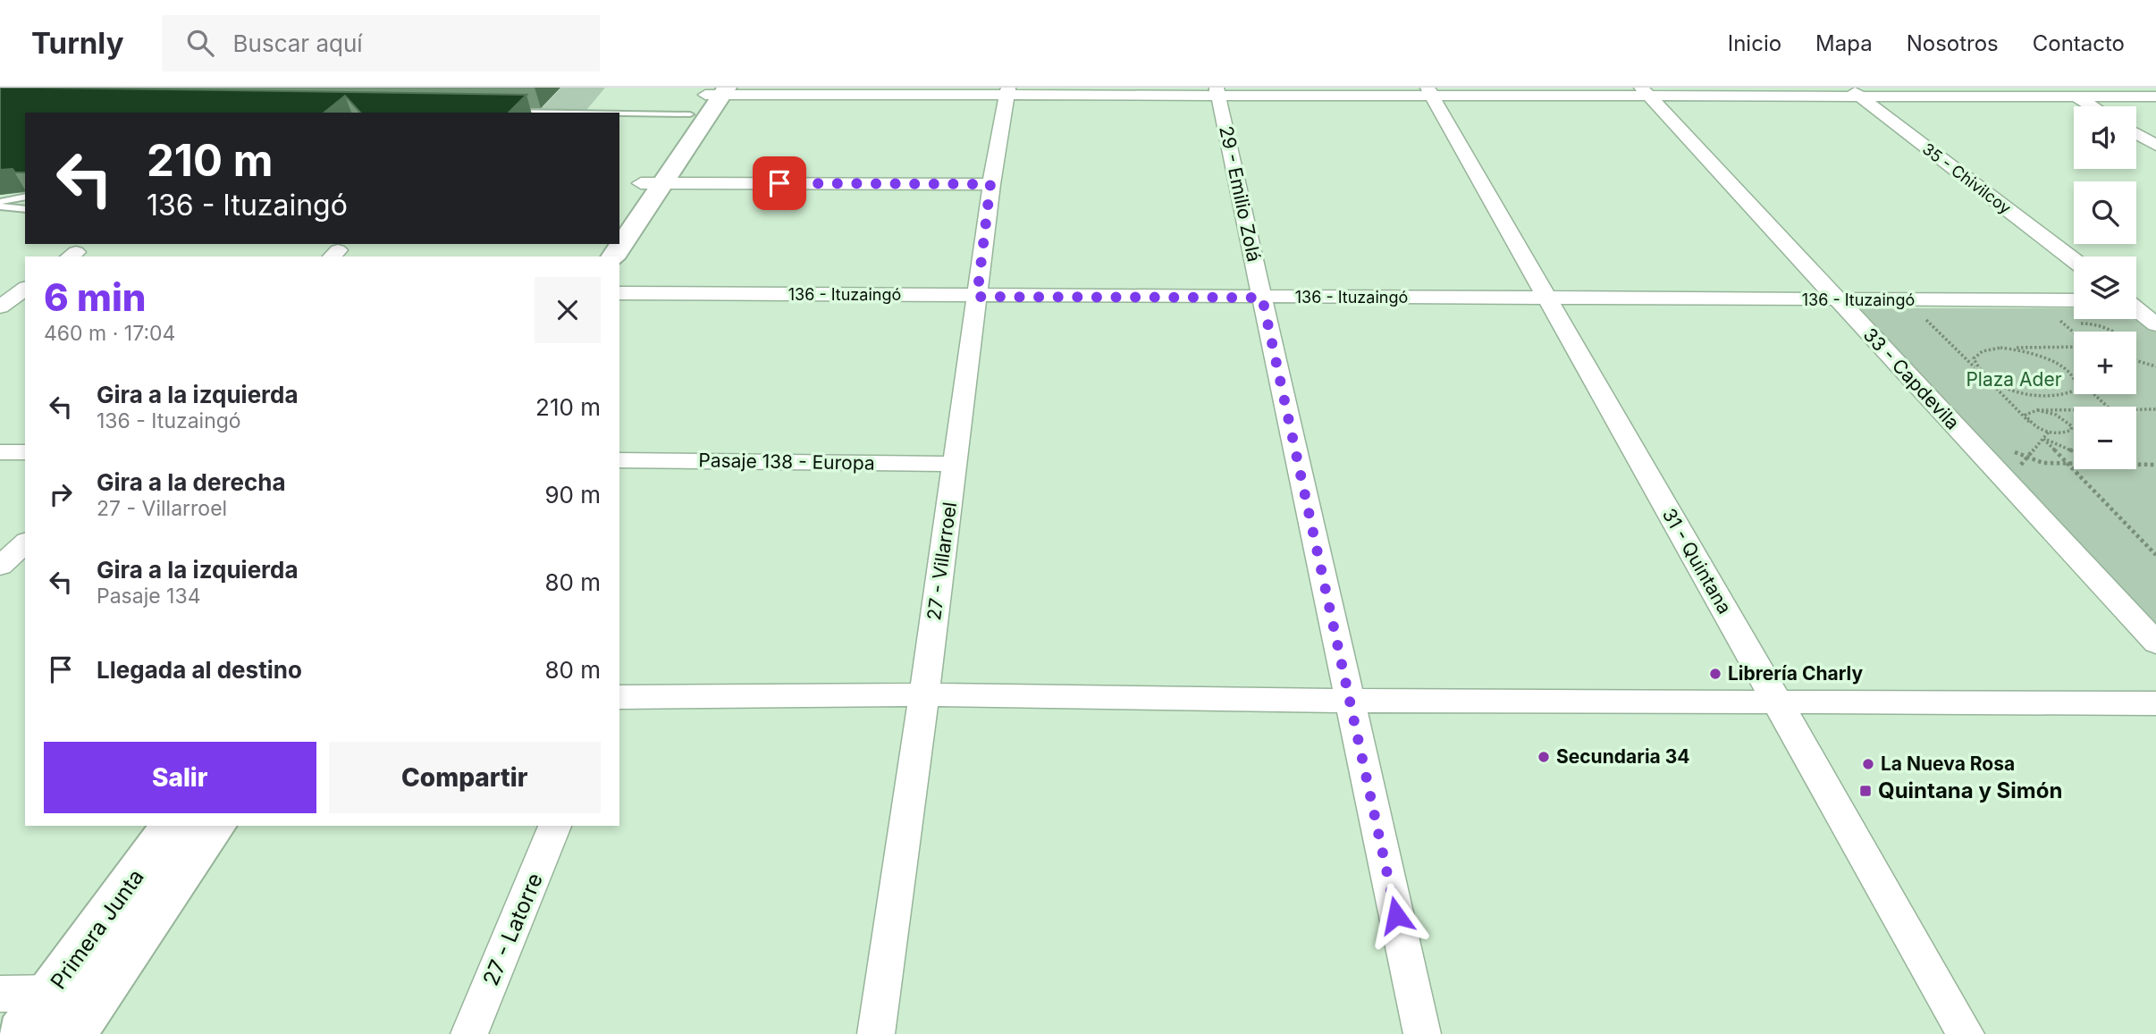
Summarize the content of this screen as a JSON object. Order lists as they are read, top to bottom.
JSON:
{
  "streets": {
    "main road": ["Primera Junta"],
    "street": [
      "35 - Chivilcoy",
      "29 - Emilio Zolá",
      "136 - Ituzaingó",
      "33 - Capdevila",
      "Pasaje 138 - Europa",
      "27 - Villarroel",
      "31 - Quintana",
      "27 - Latorre"
    ]
  },
  "crossings": [
    ["29 - Emilio Zolá", "136 - Ituzaingó"],
    ["136 - Ituzaingó", "33 - Capdevila"],
    ["136 - Ituzaingó", "27 - Villarroel"],
    ["136 - Ituzaingó", "31 - Quintana"],
    ["Pasaje 138 - Europa", "27 - Villarroel"]
  ],
  "parks": ["Plaza Ader"],
  "places": {
    "other": ["Librería Charly", "Secundaria 34", "La Nueva Rosa"],
    "transit": ["Quintana y Simón"]
  },
  "page": {
    "header": "Turnly",
    "search": "Buscar aquí",
    "nav": [
      "Inicio",
      "Mapa",
      "Nosotros",
      "Contacto"
    ],
    "map_buttons": ["+", "−"],
    "turn": ["210 m", "136 - Ituzaingó"],
    "heading": ["6 min", "460 m · 17:04"],
    "list": [
      {
        "name": "Gira a la izquierda",
        "note": "136 - Ituzaingó",
        "value": "210 m"
      },
      {
        "name": "Gira a la derecha",
        "note": "27 - Villarroel",
        "value": "90 m"
      },
      {
        "name": "Gira a la izquierda",
        "note": "Pasaje 134",
        "value": "80 m"
      },
      {
        "name": "Llegada al destino",
        "value": "80 m"
      }
    ],
    "buttons": ["Salir", "Compartir"]
  }
}
